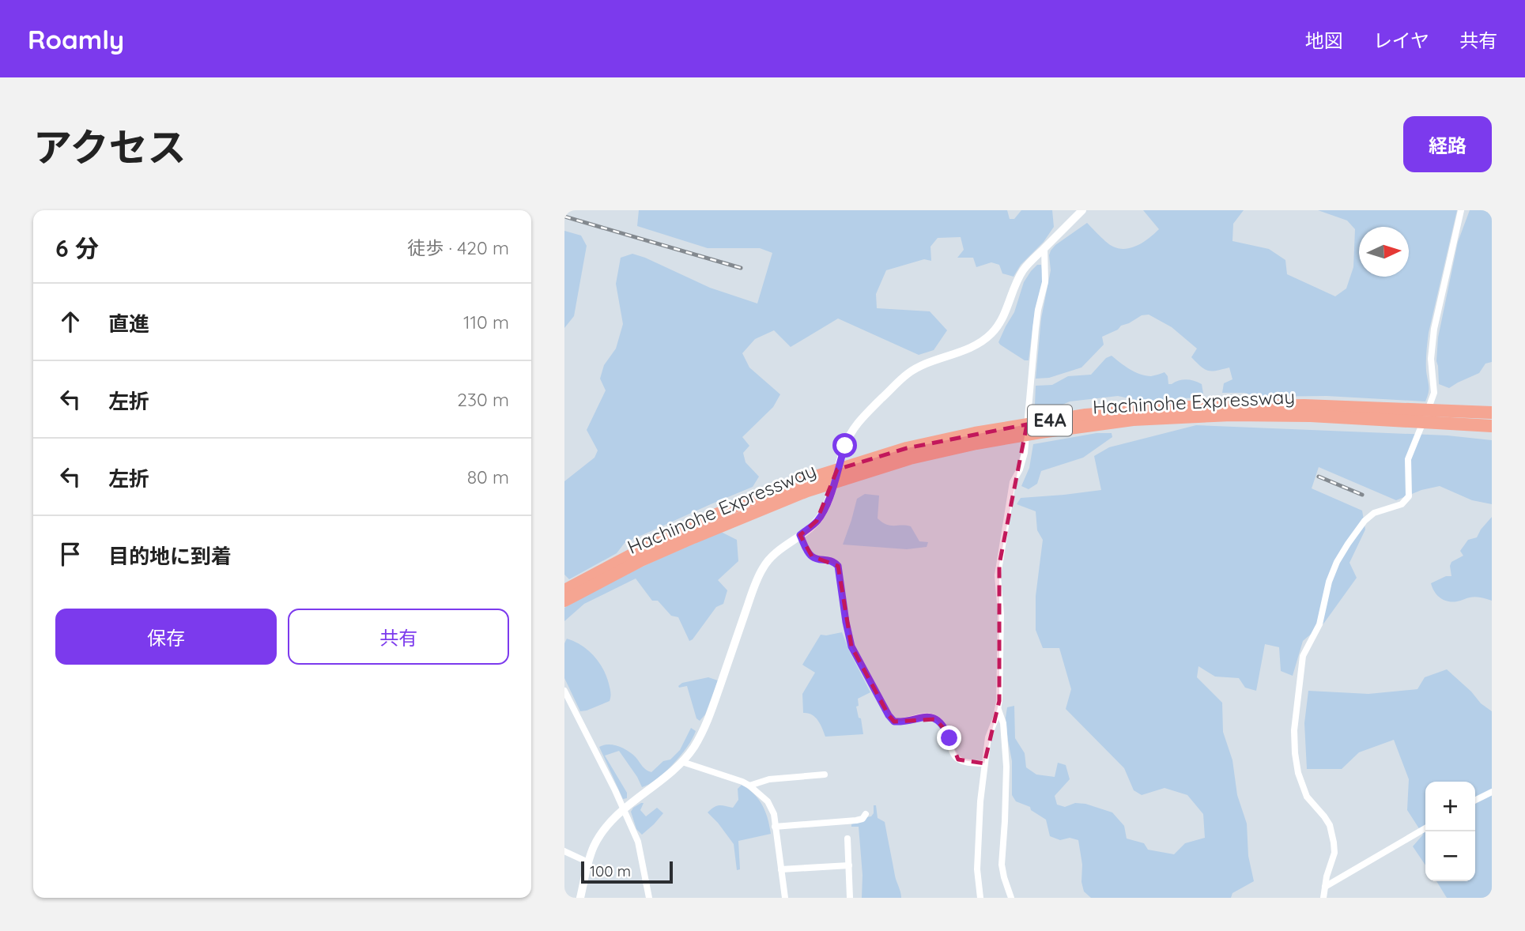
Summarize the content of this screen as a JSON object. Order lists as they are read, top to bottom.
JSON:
{
  "streets": {
    "highway": ["Hachinohe Expressway", "E4A"]
  },
  "scale_bar": "100 m",
  "north": "right",
  "page": {
    "header": "Roamly",
    "nav": ["地図", "レイヤ", "共有"],
    "title": "アクセス",
    "buttons": [
      "経路",
      ["保存", "共有"]
    ],
    "heading": ["6 分", "徒歩 · 420 m"],
    "list": [
      ["直進", "110 m"],
      ["左折", "230 m"],
      ["左折", "80 m"],
      "目的地に到着"
    ],
    "map_buttons": ["+", "−"],
    "scale": "100 m"
  }
}
